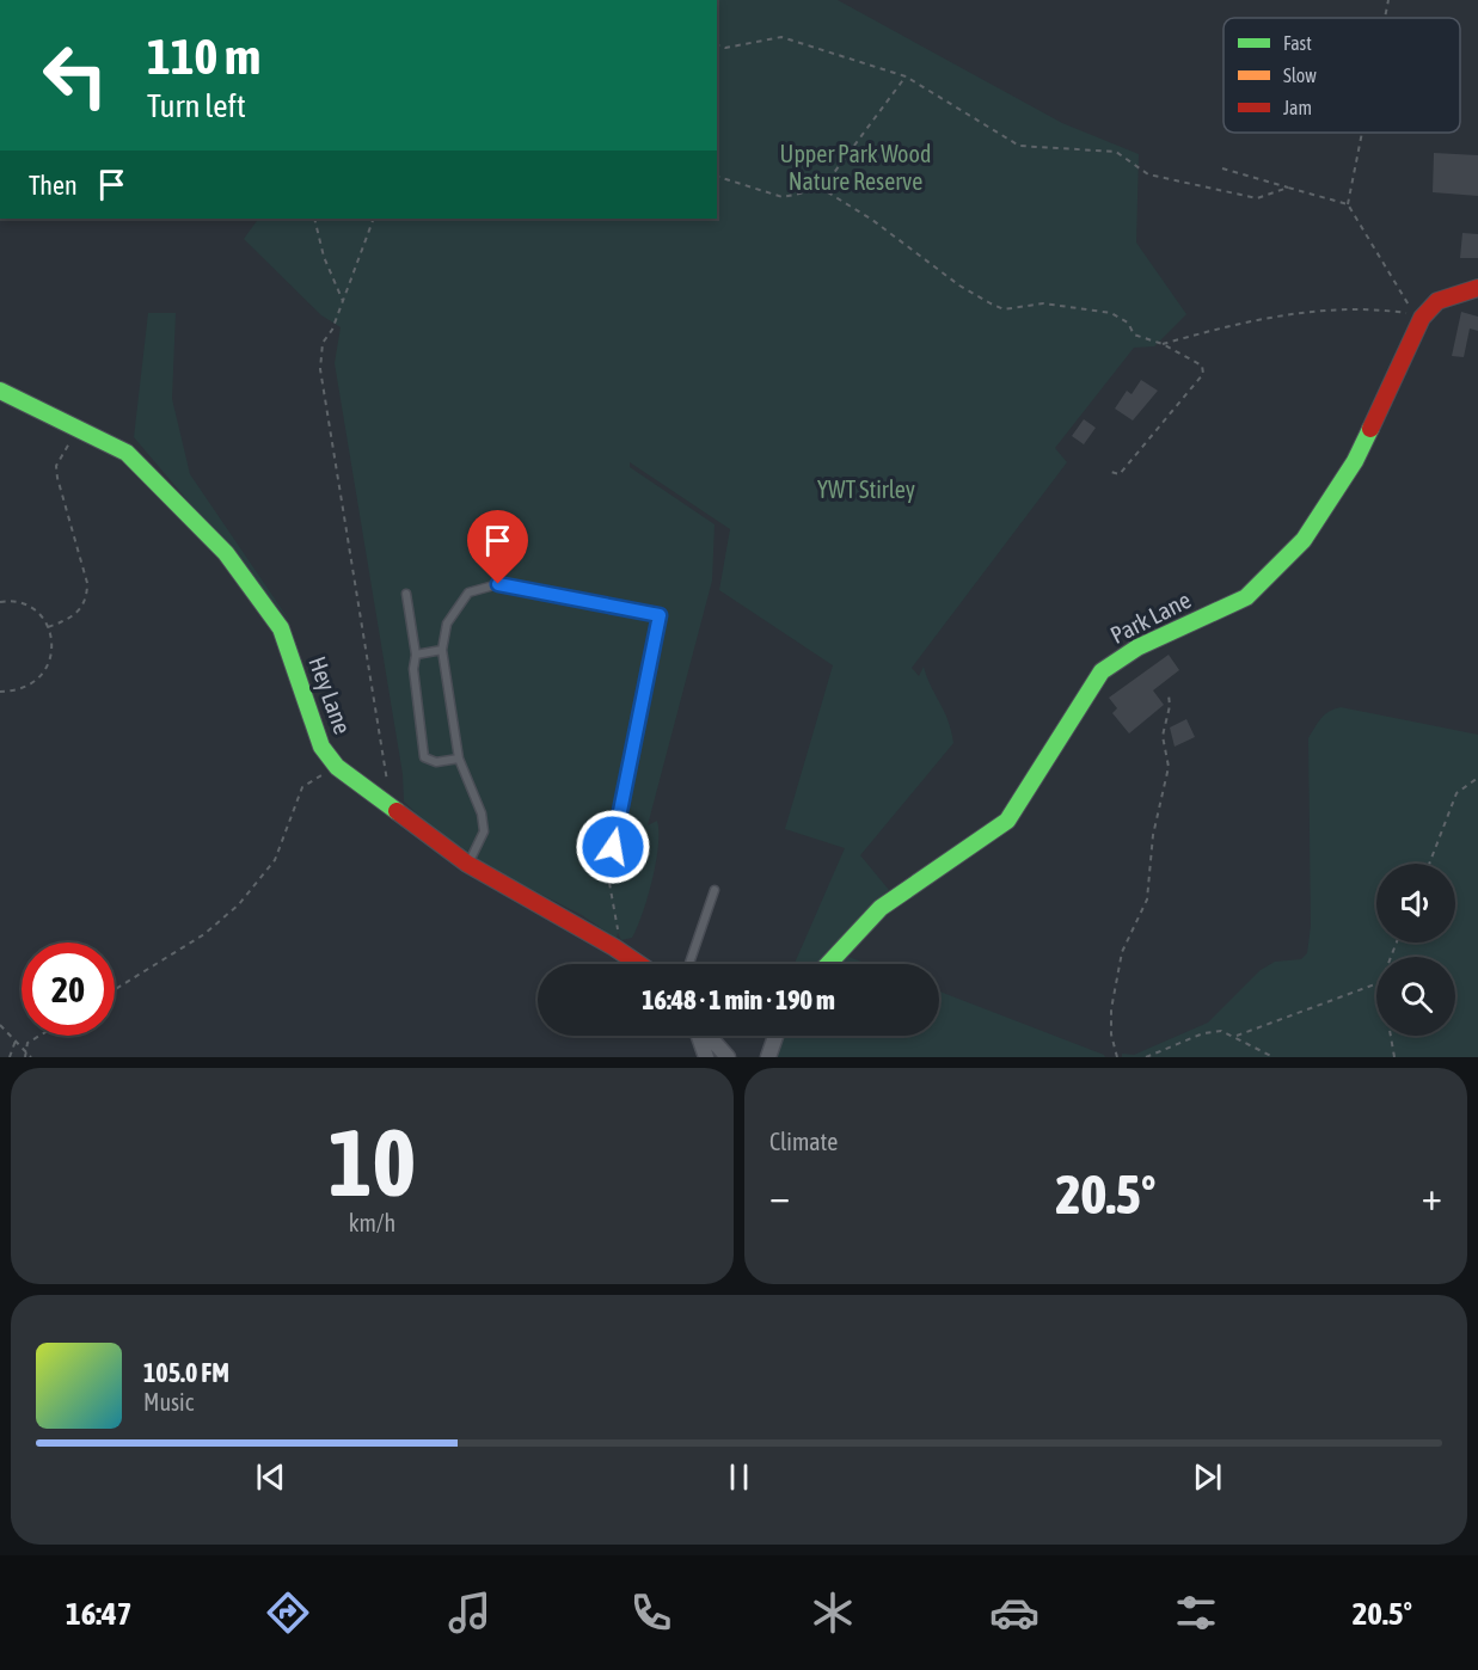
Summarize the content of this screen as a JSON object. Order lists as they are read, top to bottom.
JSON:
{
  "streets": {
    "street": ["Park Lane", "Hey Lane"]
  },
  "parks": ["Upper Park Wood Nature Reserve", "YWT Stirley"],
  "legend": ["Fast", "Slow", "Jam"],
  "page": {
    "turn": ["110 m", "Turn left"],
    "then": "Then",
    "limit": "20",
    "trip": "16:48 · 1 min · 190 m",
    "tile": [
      ["10", "km/h"],
      "Climate"
    ],
    "heat": ["−", "20.5°", "+"],
    "song": ["105.0 FM", "Music"],
    "tabs": ["16:47", "20.5°"]
  }
}
